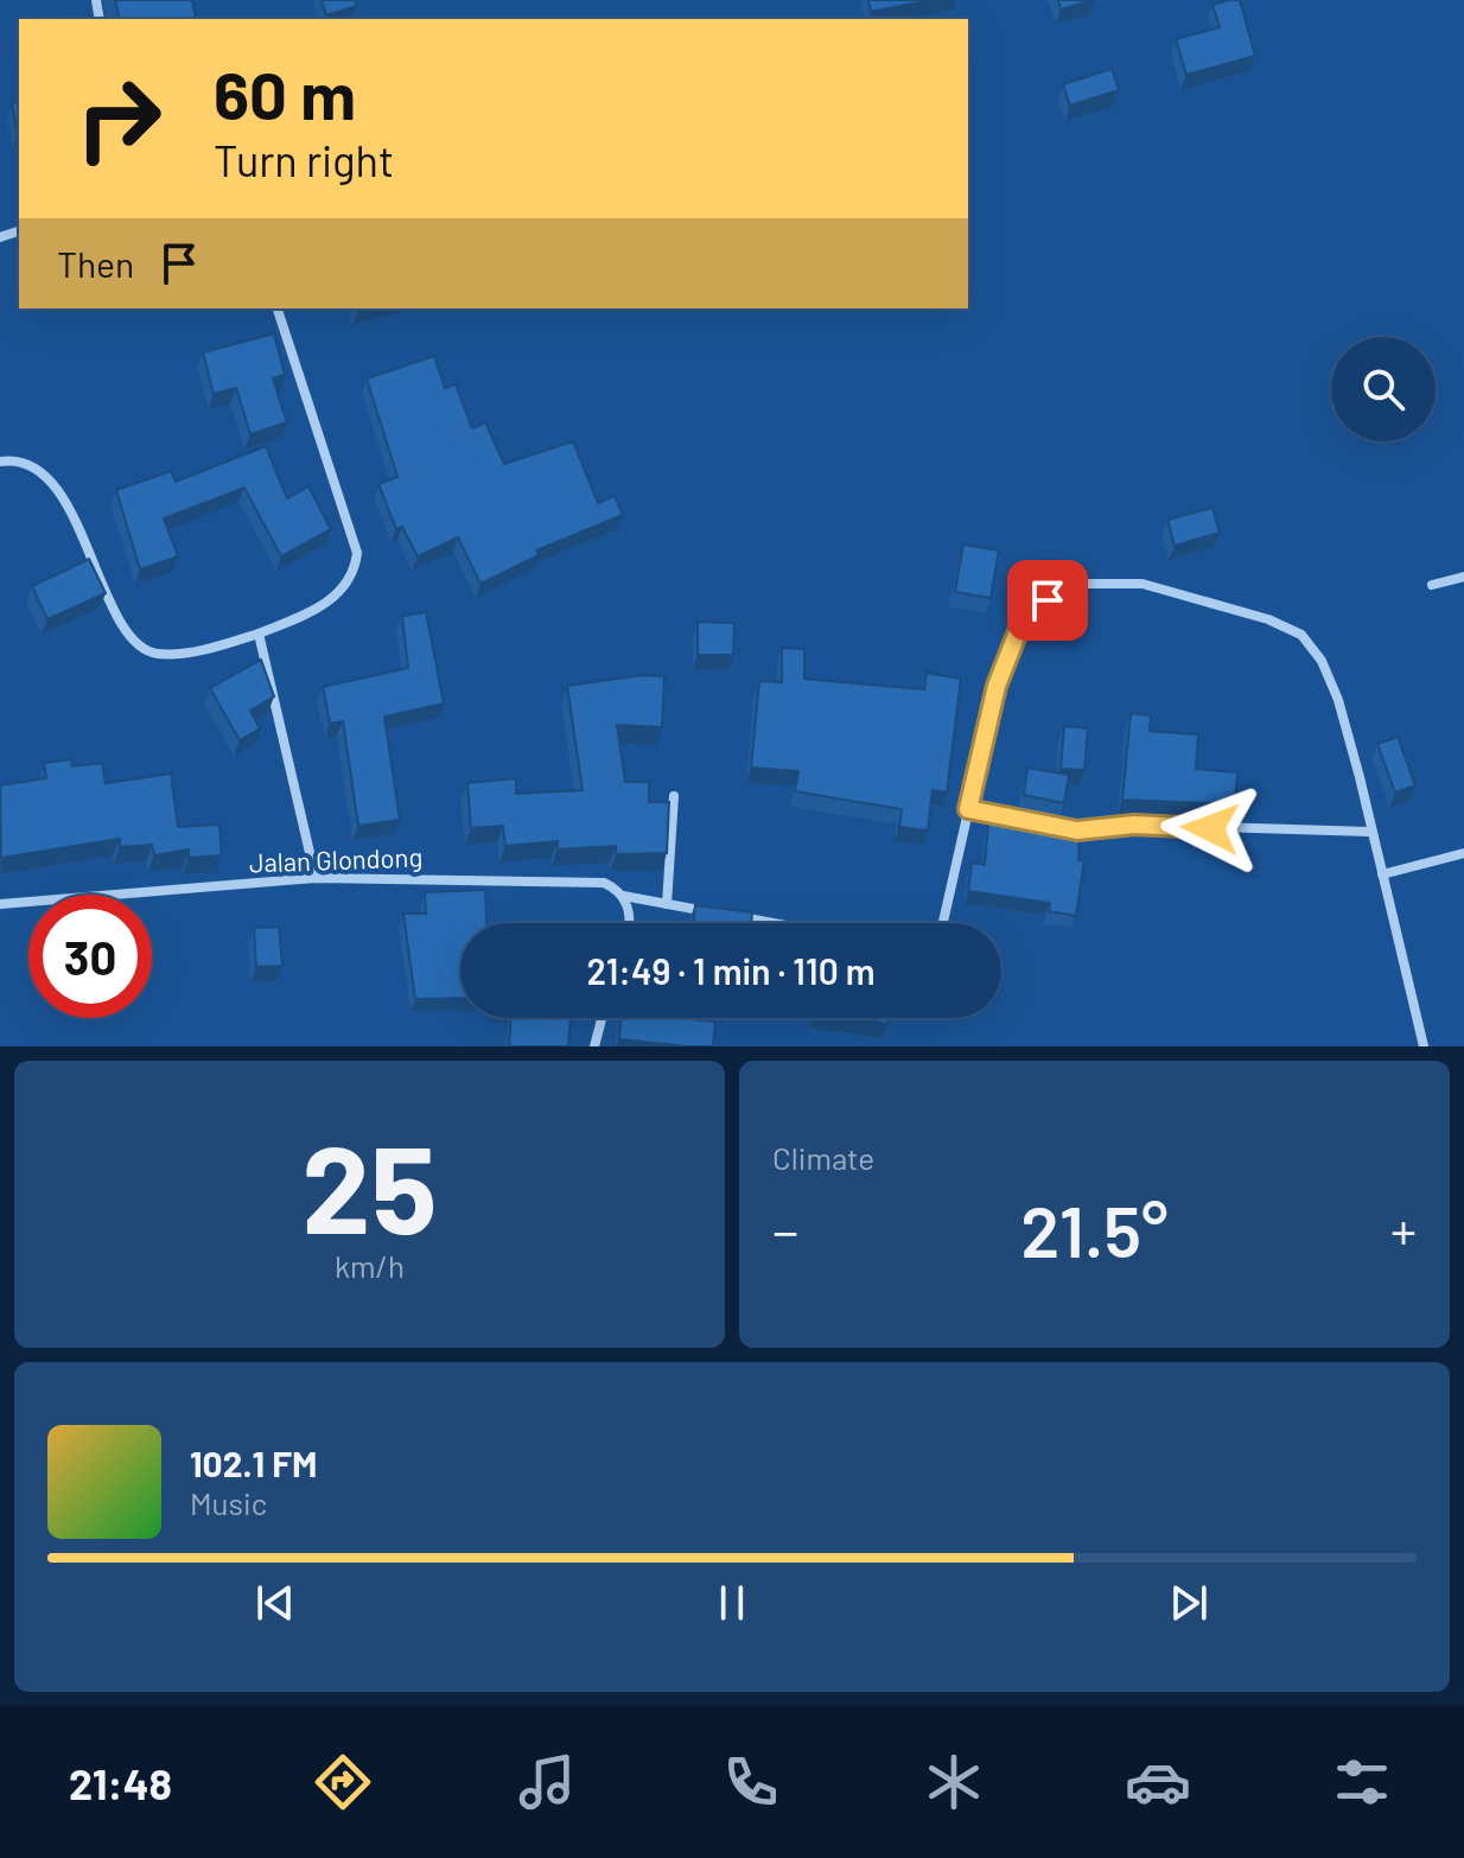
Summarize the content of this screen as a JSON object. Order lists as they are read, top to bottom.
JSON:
{
  "streets": {
    "street": ["Jalan Glondong"]
  },
  "page": {
    "turn": ["60 m", "Turn right"],
    "then": "Then",
    "limit": "30",
    "trip": "21:49 · 1 min · 110 m",
    "tile": [
      ["25", "km/h"],
      "Climate"
    ],
    "heat": ["−", "21.5°", "+"],
    "song": ["102.1 FM", "Music"],
    "tabs": "21:48"
  }
}
